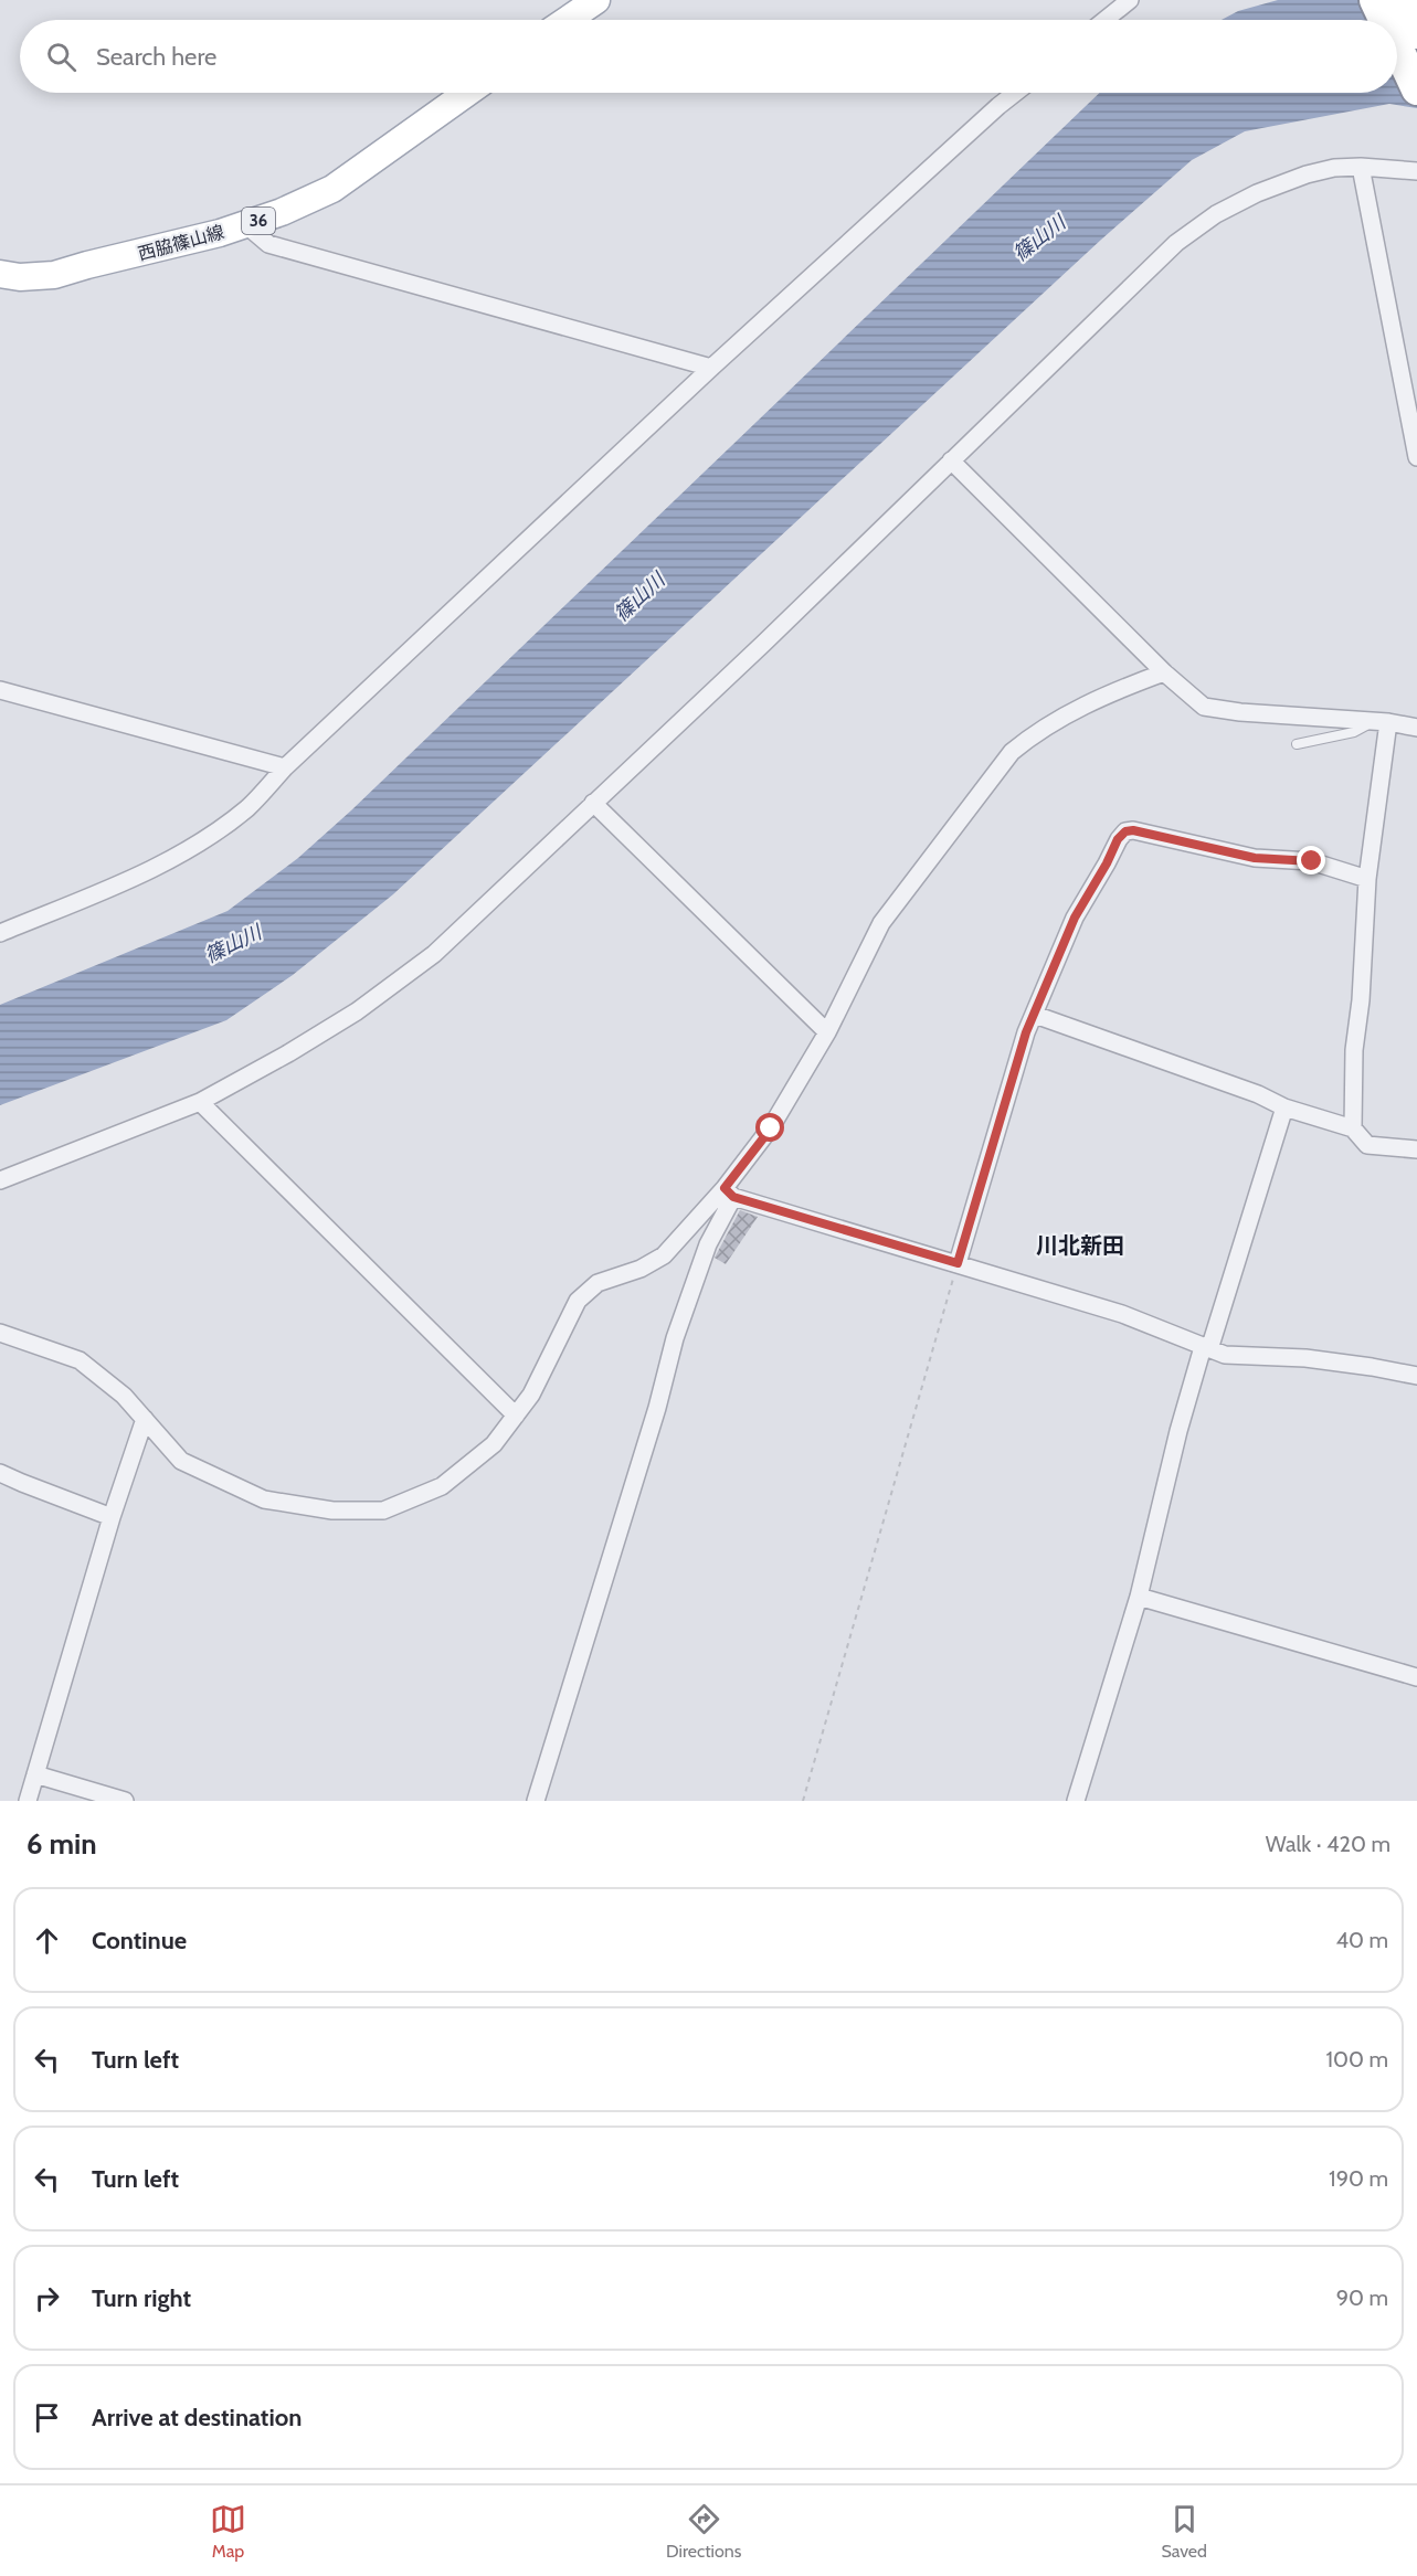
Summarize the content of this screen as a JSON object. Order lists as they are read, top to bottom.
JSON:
{
  "streets": {
    "main road": ["36", "西脇篠山線"]
  },
  "districts": ["川北新田"],
  "water": ["篠山川"],
  "page": {
    "search": "Search here",
    "heading": ["6 min", "Walk · 420 m"],
    "list": [
      ["Continue", "40 m"],
      ["Turn left", "100 m"],
      ["Turn left", "190 m"],
      ["Turn right", "90 m"],
      "Arrive at destination"
    ],
    "nav": ["Map", "Directions", "Saved"]
  }
}
